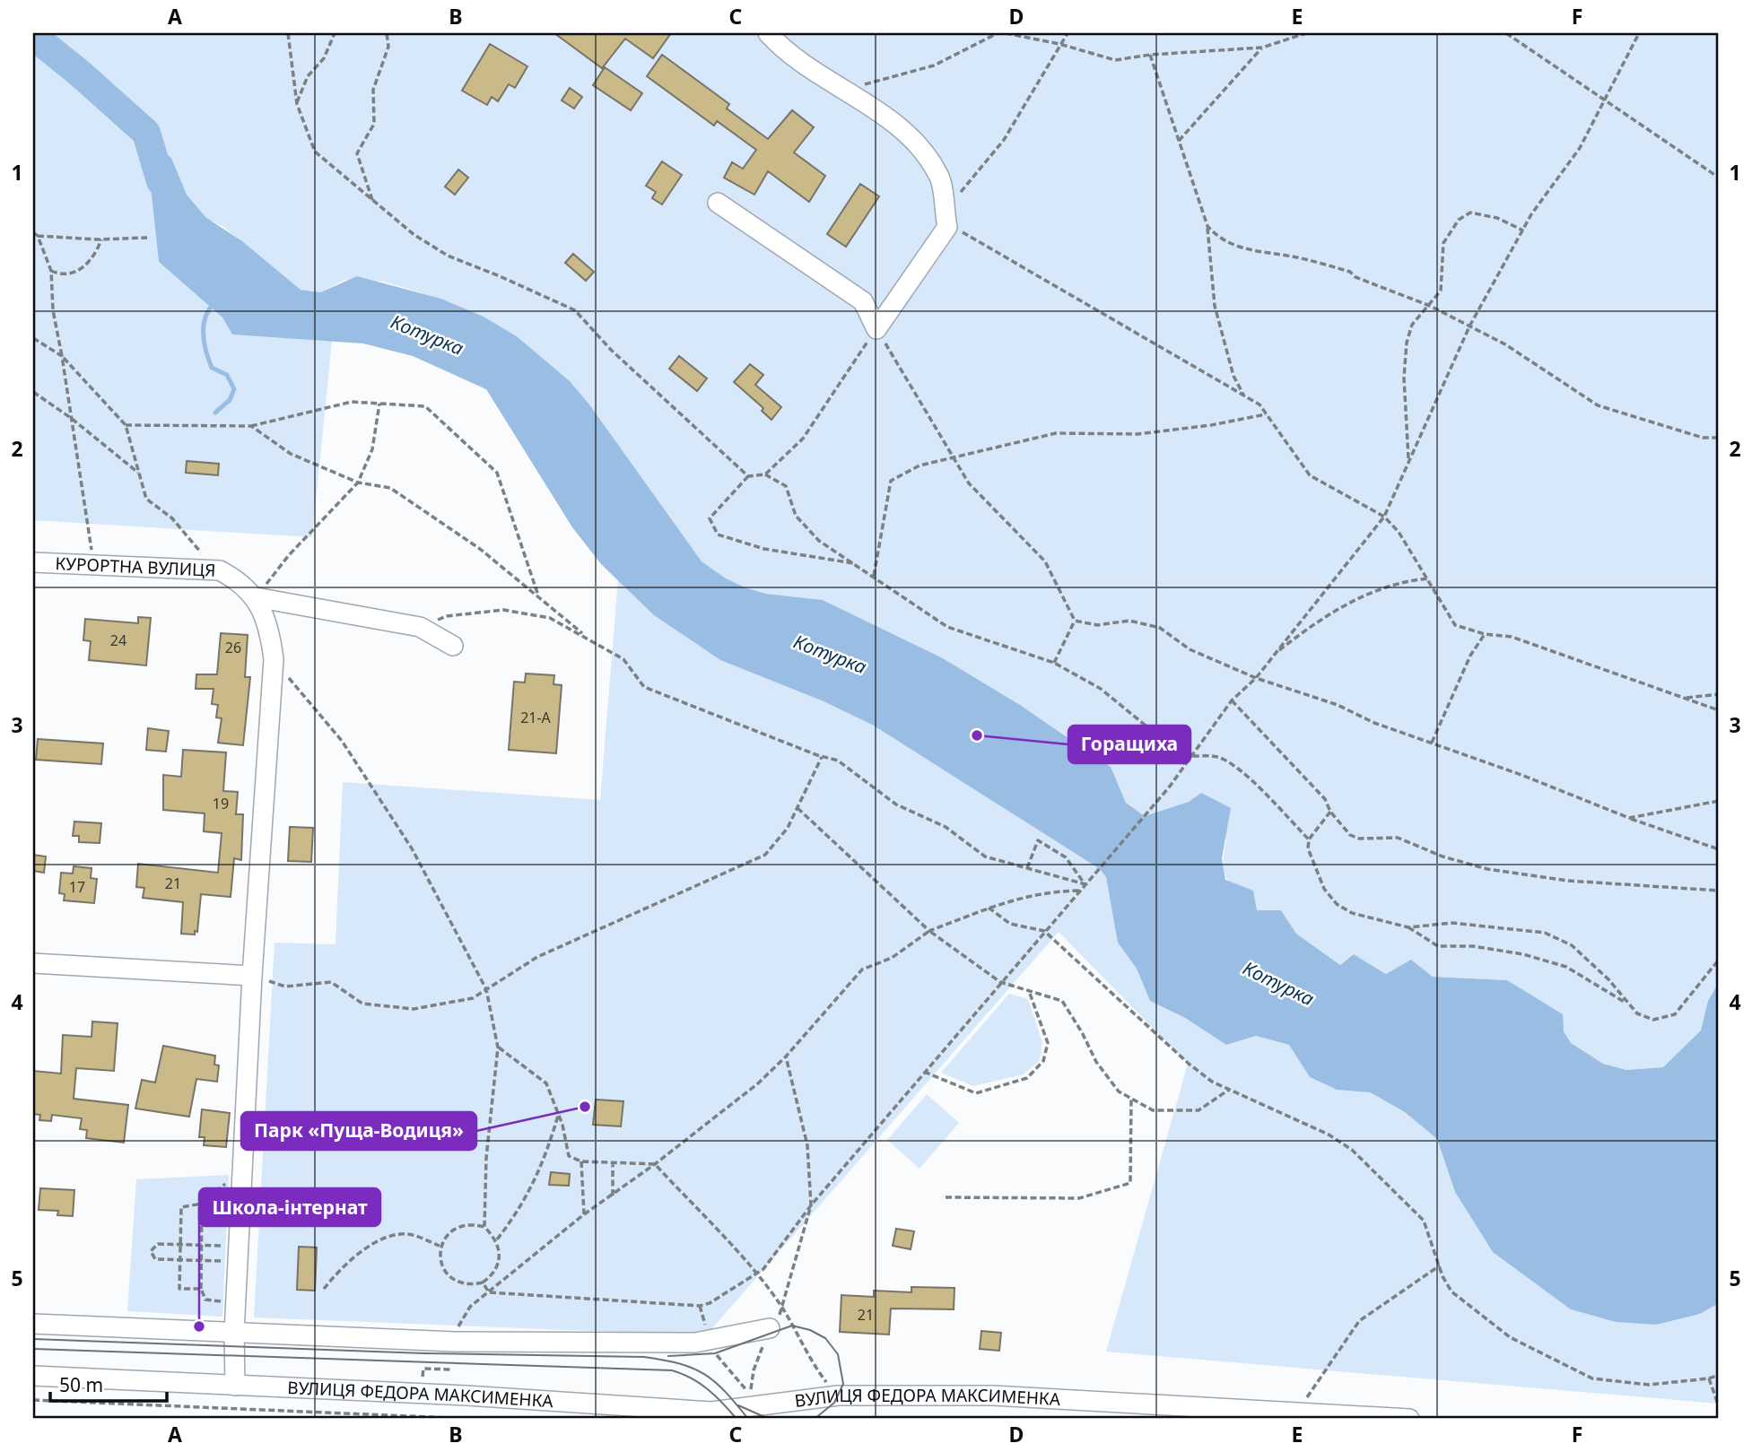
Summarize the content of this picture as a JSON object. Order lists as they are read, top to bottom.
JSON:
{
  "streets": {
    "street": ["КУРОРТНА ВУЛИЦЯ", "ВУЛИЦЯ ФЕДОРА МАКСИМЕНКА"]
  },
  "water": ["Котурка"],
  "places": ["Горащиха", "Парк «Пуща-Водиця»", "Школа-інтернат"],
  "house_numbers": [
    "24",
    "26",
    "21-А",
    "19",
    "21",
    "17",
    "21"
  ],
  "scale_bar": "50 m",
  "grid": {
    "columns": [
      "A",
      "B",
      "C",
      "D",
      "E",
      "F"
    ],
    "rows": [
      "1",
      "2",
      "3",
      "4",
      "5"
    ]
  }
}
